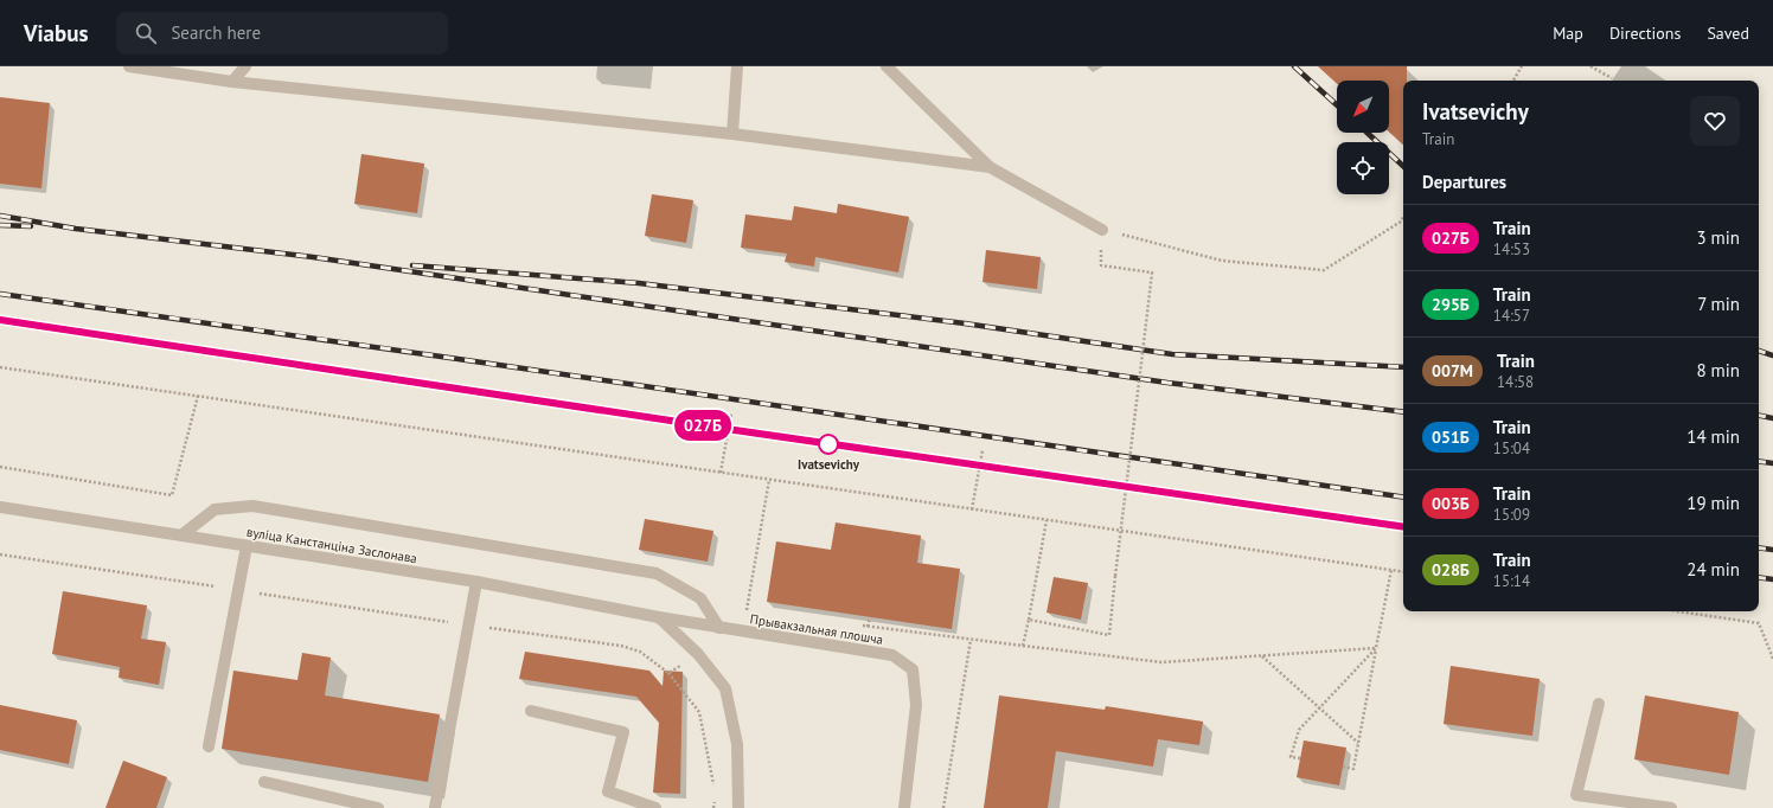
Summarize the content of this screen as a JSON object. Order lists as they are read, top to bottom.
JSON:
{
  "streets": {
    "street": ["вуліца Канстанціна Заслонава", "Прывакзальная плошча"]
  },
  "crossings": [
    ["вуліца Канстанціна Заслонава", "Прывакзальная плошча"]
  ],
  "places": ["Ivatsevichy"],
  "north": "bottom left",
  "page": {
    "header": "Viabus",
    "search": "Search here",
    "nav": ["Map", "Directions", "Saved"],
    "on_map": "027Б",
    "heading": [
      ["Ivatsevichy", "Train"],
      "Departures"
    ],
    "list": [
      {
        "mark": "027Б",
        "name": "Train",
        "note": "14:53",
        "value": "3 min"
      },
      {
        "mark": "295Б",
        "name": "Train",
        "note": "14:57",
        "value": "7 min"
      },
      {
        "mark": "007М",
        "name": "Train",
        "note": "14:58",
        "value": "8 min"
      },
      {
        "mark": "051Б",
        "name": "Train",
        "note": "15:04",
        "value": "14 min"
      },
      {
        "mark": "003Б",
        "name": "Train",
        "note": "15:09",
        "value": "19 min"
      },
      {
        "mark": "028Б",
        "name": "Train",
        "note": "15:14",
        "value": "24 min"
      }
    ]
  }
}
